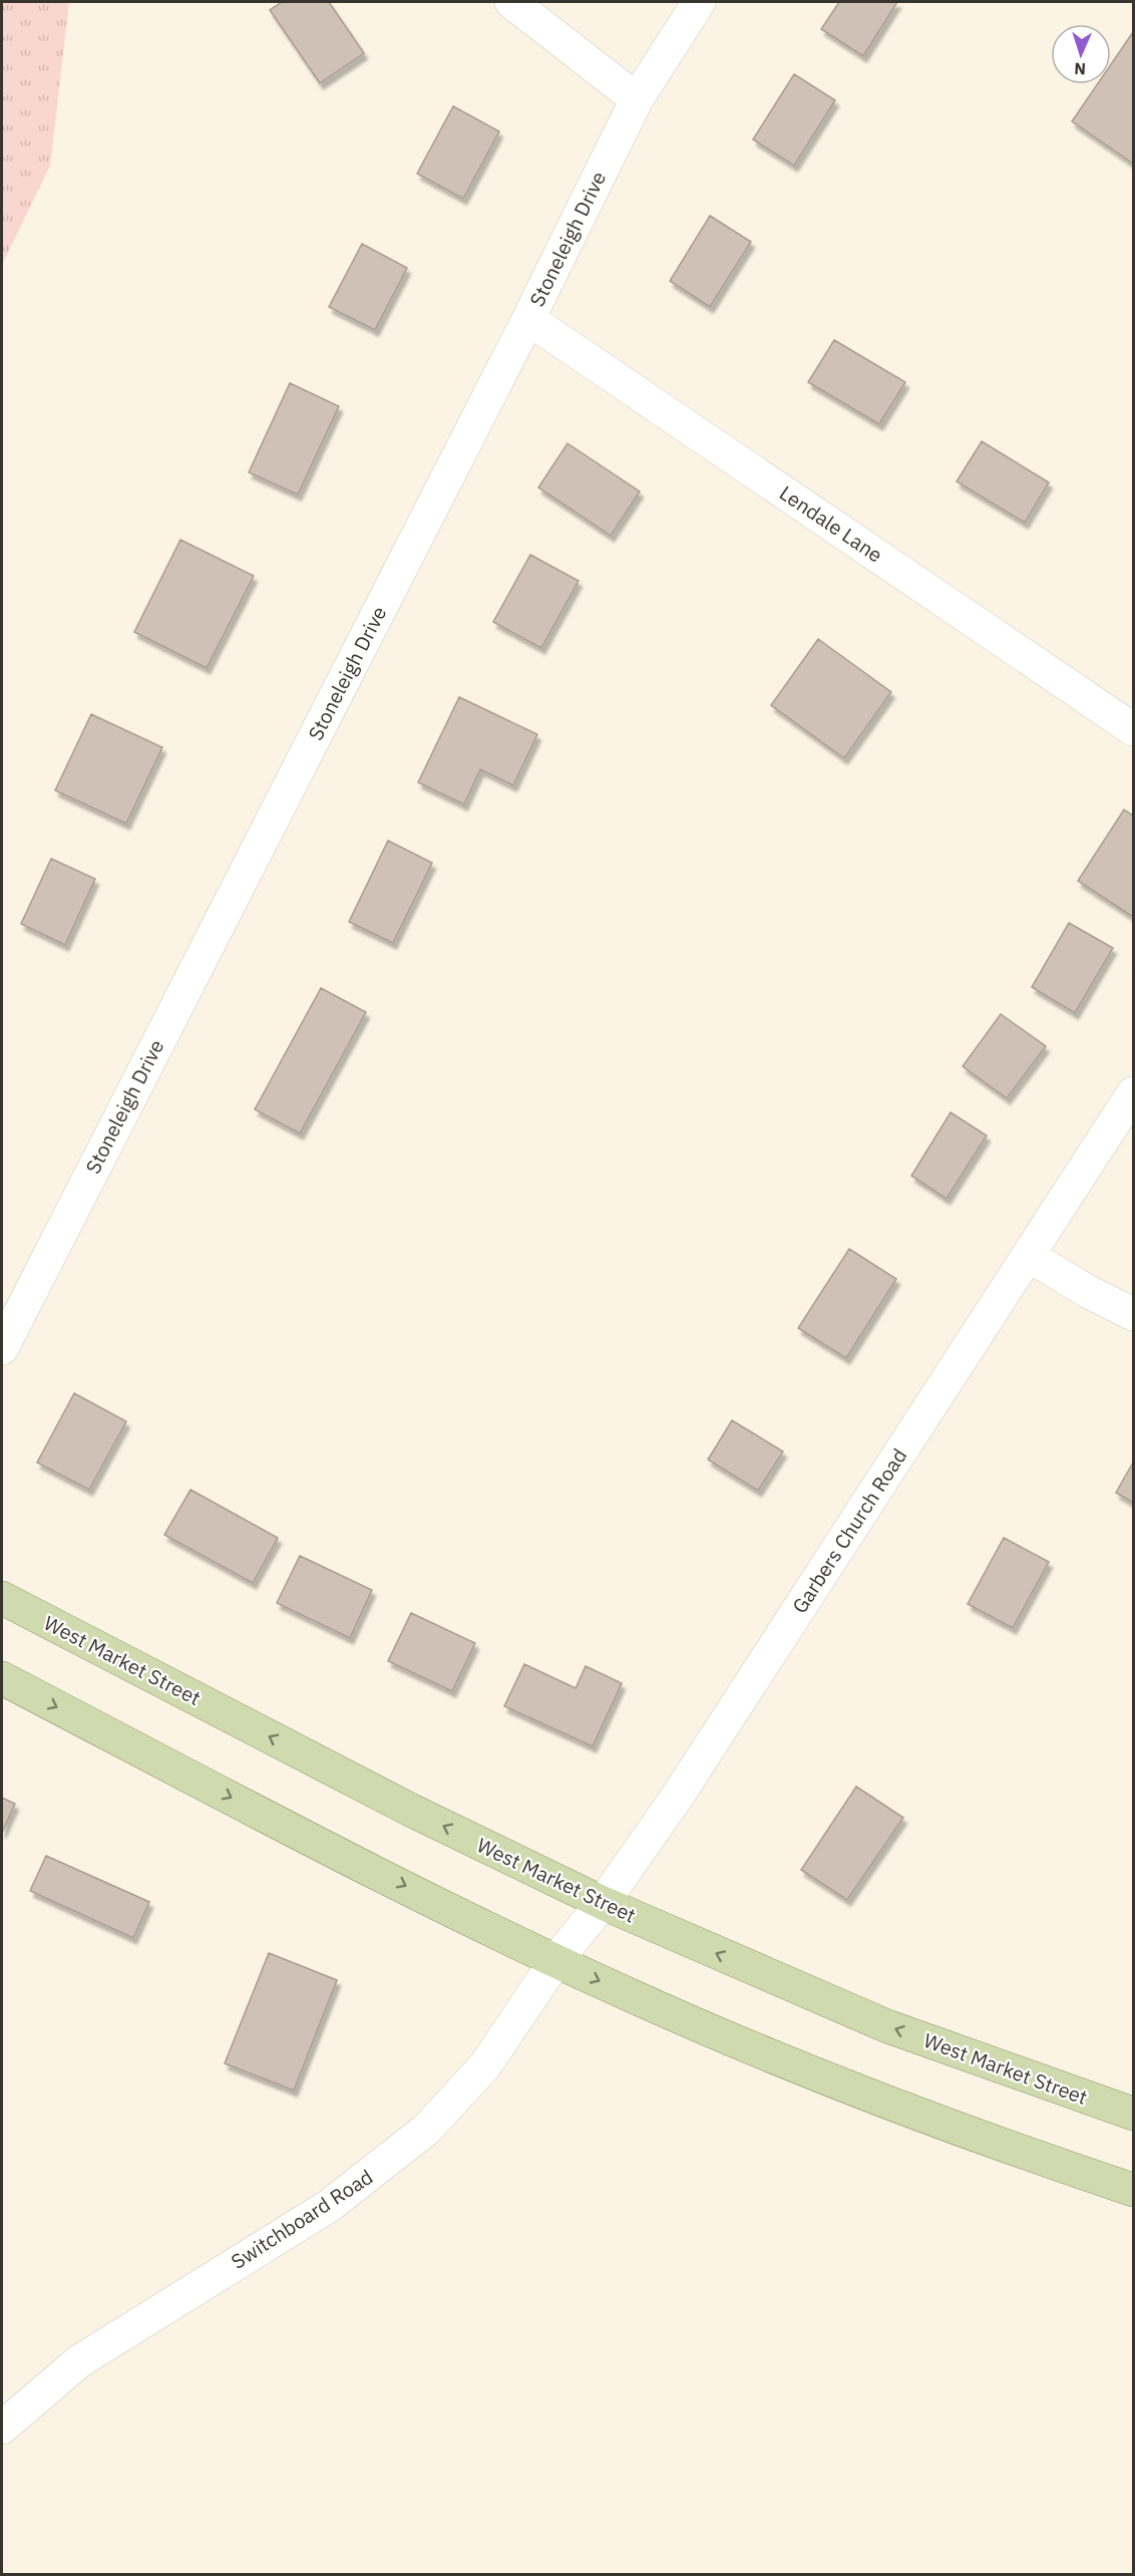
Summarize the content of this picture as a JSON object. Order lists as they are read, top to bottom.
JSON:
{
  "streets": {
    "main road": ["West Market Street"],
    "street": [
      "Stoneleigh Drive",
      "Lendale Lane",
      "Garbers Church Road",
      "Switchboard Road"
    ]
  },
  "crossings": [
    ["Stoneleigh Drive", "Lendale Lane"],
    ["Garbers Church Road", "West Market Street"],
    ["Garbers Church Road", "Switchboard Road"]
  ],
  "north": "bottom"
}
